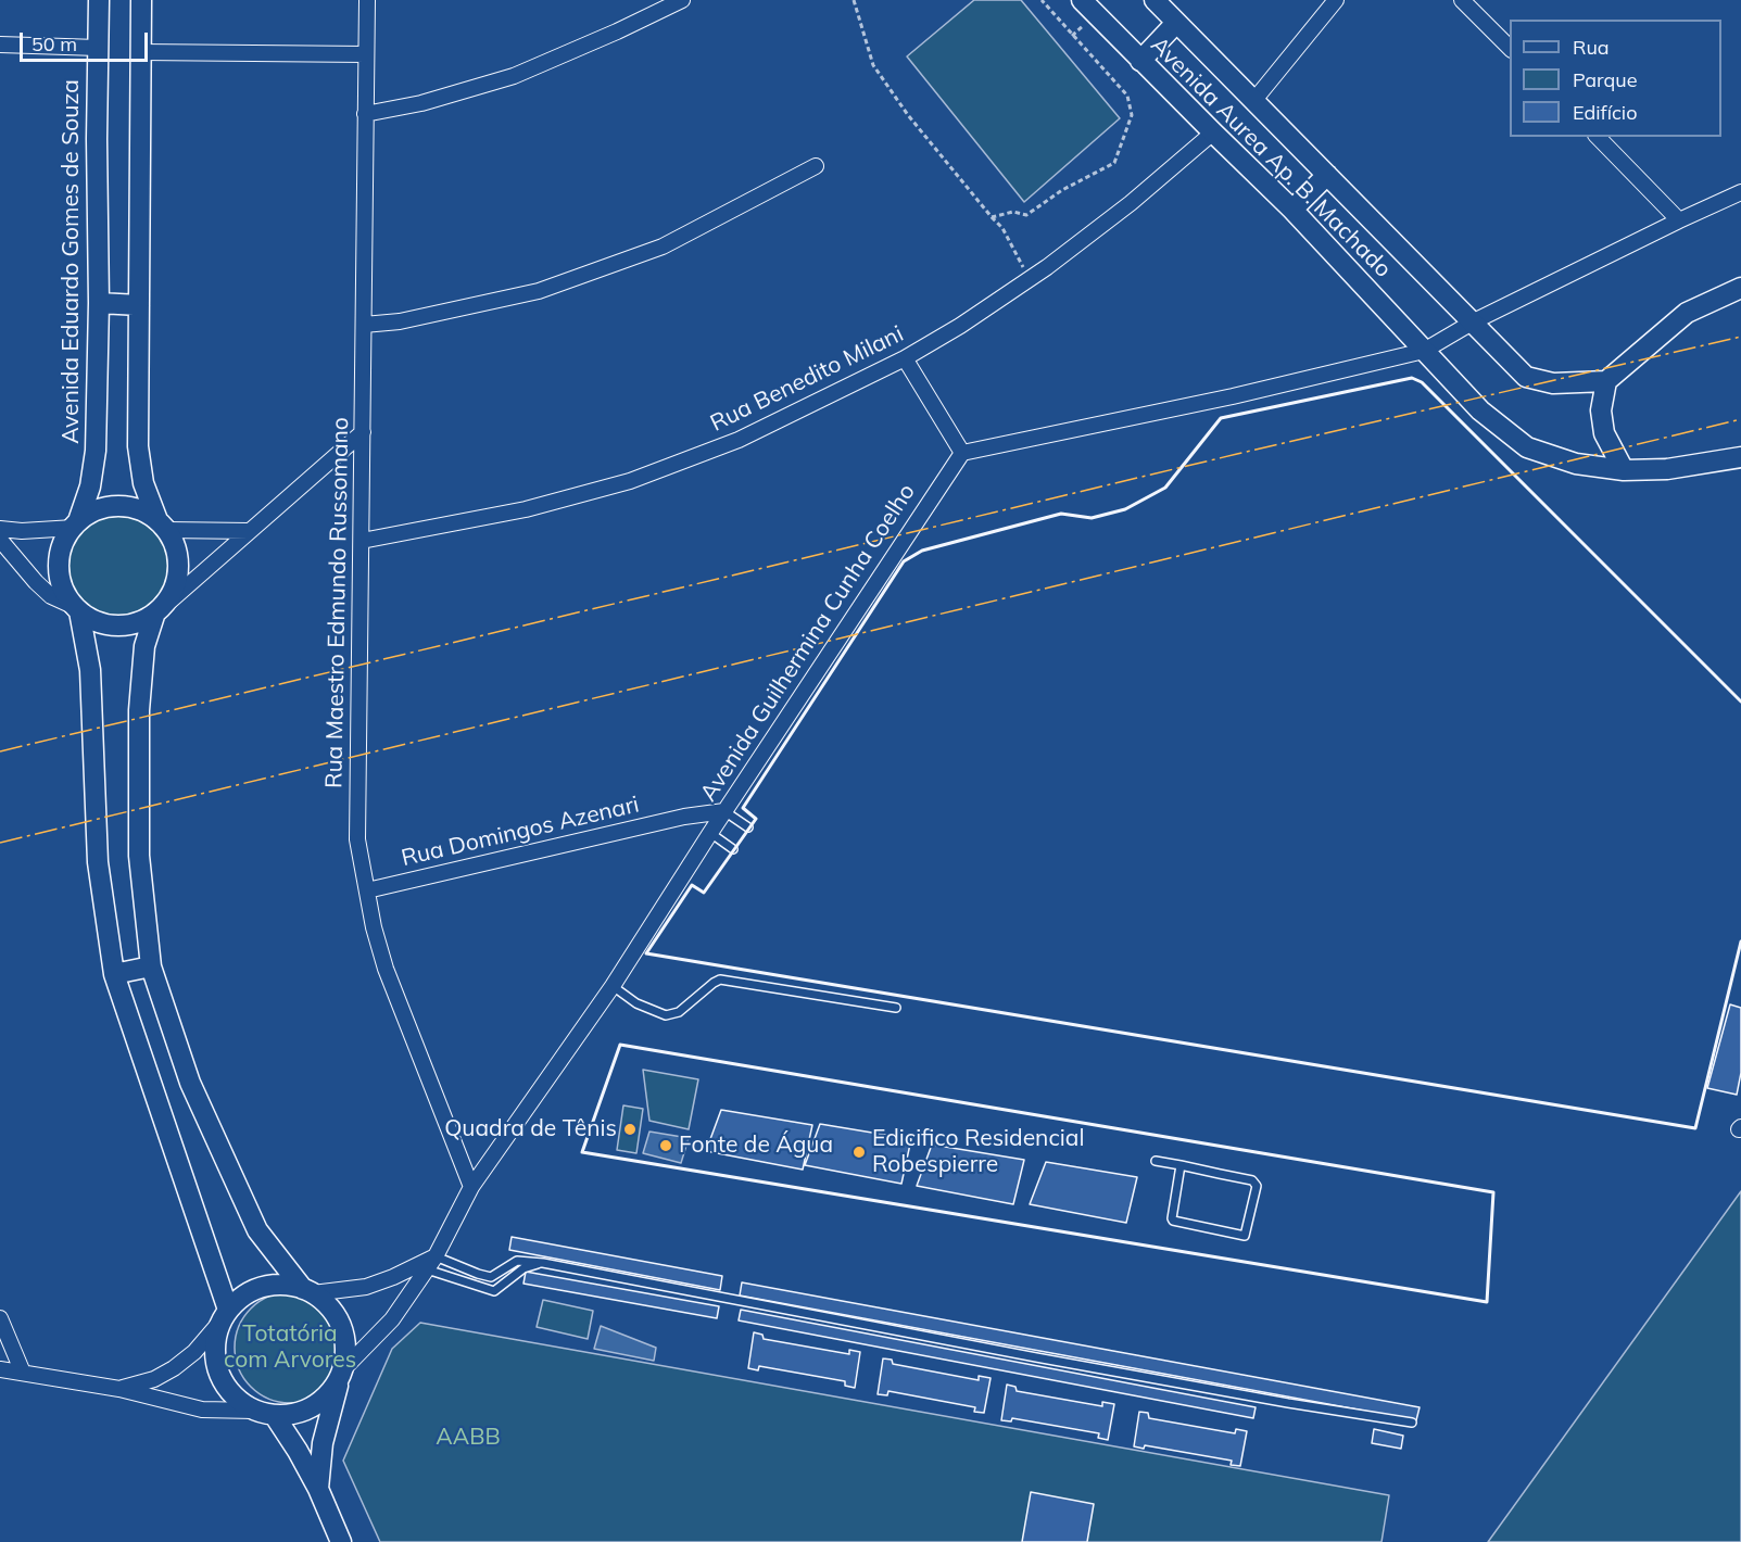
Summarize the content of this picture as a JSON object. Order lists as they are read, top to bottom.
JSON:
{
  "streets": {
    "street": [
      "Avenida Aurea Ap. B. Machado",
      "Avenida Eduardo Gomes de Souza",
      "Rua Benedito Milani",
      "Rua Maestro Edmundo Russomano",
      "Avenida Guilhermina Cunha Coelho",
      "Rua Domingos Azenari"
    ]
  },
  "crossings": [
    ["Avenida Aurea Ap. B. Machado", "Rua Benedito Milani"],
    ["Rua Benedito Milani", "Rua Maestro Edmundo Russomano"],
    ["Rua Maestro Edmundo Russomano", "Avenida Guilhermina Cunha Coelho"],
    ["Rua Maestro Edmundo Russomano", "Rua Domingos Azenari"],
    ["Avenida Guilhermina Cunha Coelho", "Rua Domingos Azenari"]
  ],
  "parks": ["Totatória com Arvores", "AABB"],
  "places": ["Quadra de Tênis", "Fonte de Água", "Edicifico Residencial Robespierre"],
  "legend": ["Rua", "Parque", "Edifício"],
  "scale_bar": "50 m"
}
